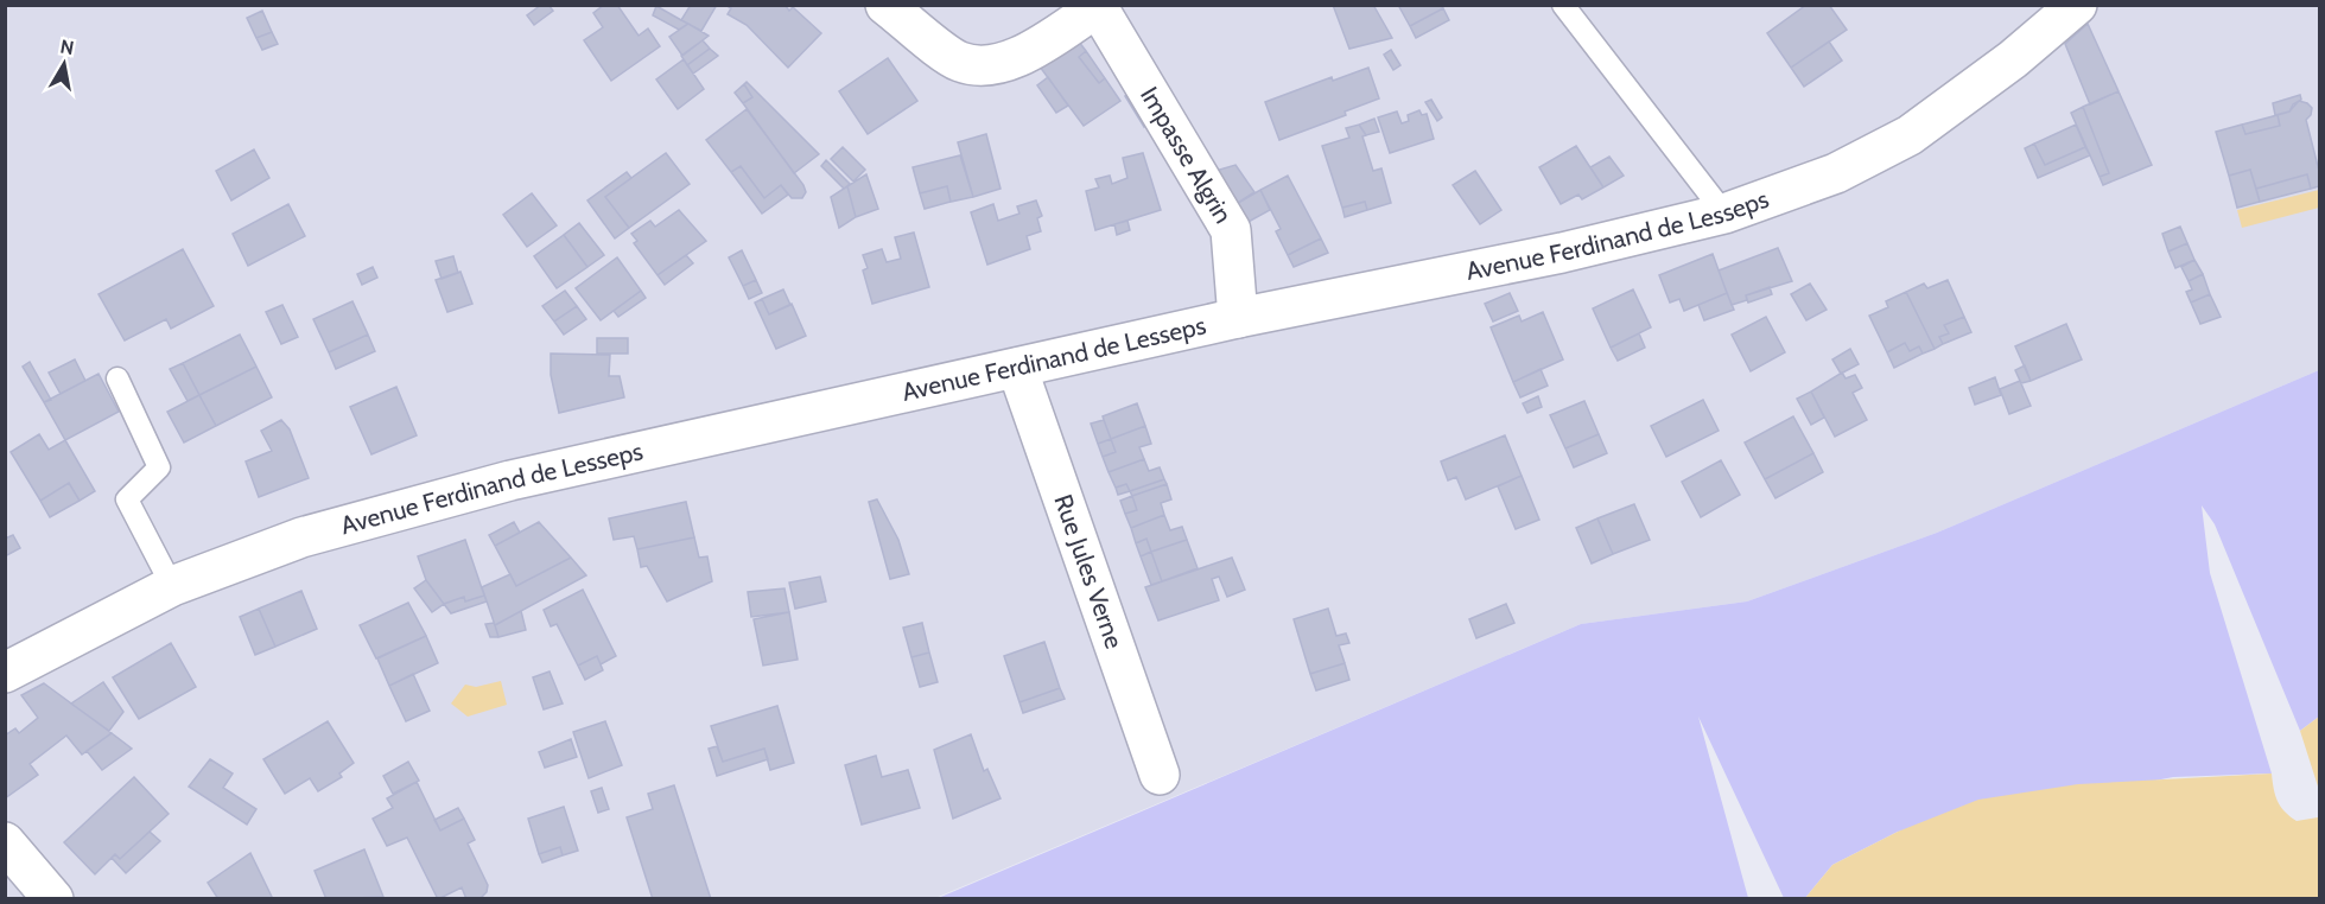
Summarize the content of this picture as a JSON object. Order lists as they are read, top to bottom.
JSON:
{
  "streets": {
    "street": ["Impasse Algrin", "Avenue Ferdinand de Lesseps", "Rue Jules Verne"]
  },
  "crossings": [
    ["Impasse Algrin", "Avenue Ferdinand de Lesseps"],
    ["Avenue Ferdinand de Lesseps", "Rue Jules Verne"]
  ],
  "north": "top"
}
